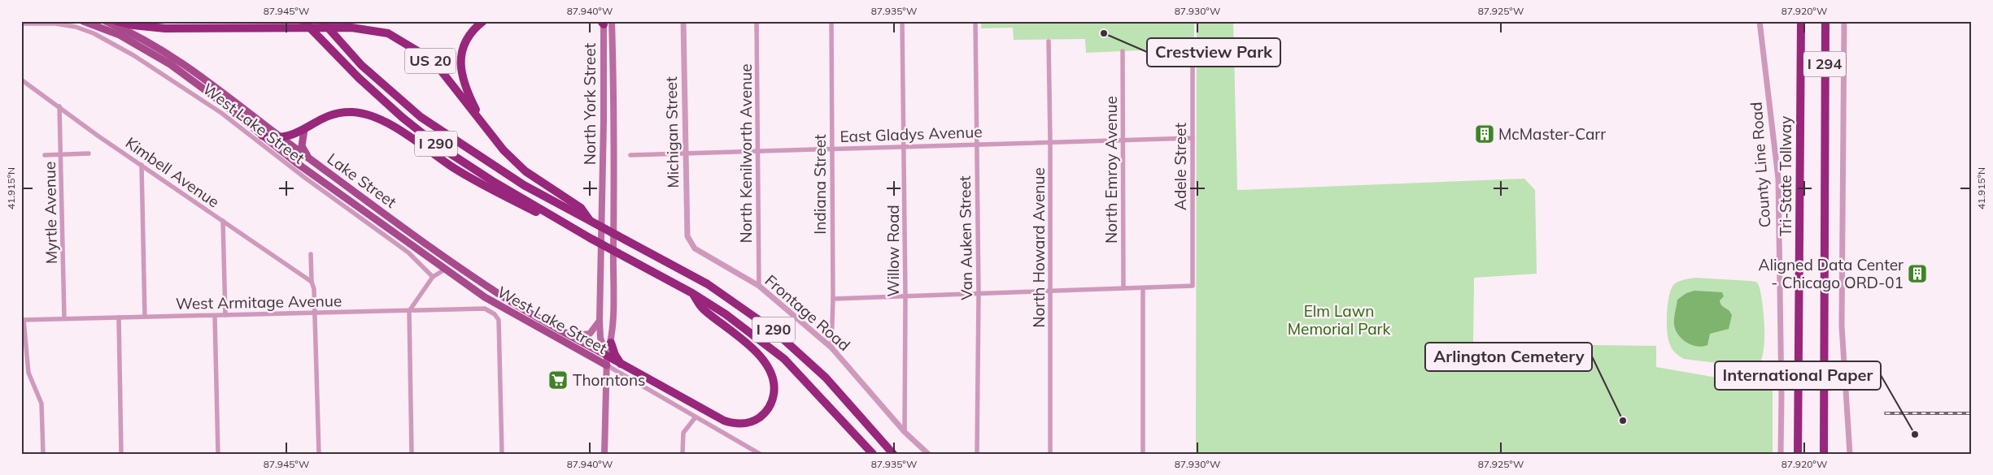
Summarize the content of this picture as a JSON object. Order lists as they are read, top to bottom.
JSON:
{
  "streets": {
    "highway": [
      "US 20",
      "I 294",
      "I 290",
      "Tri-State Tollway"
    ],
    "main road": ["North York Street", "West Lake Street", "Lake Street"],
    "street": [
      "Michigan Street",
      "East Gladys Avenue",
      "North Kenilworth Avenue",
      "County Line Road",
      "Adele Street",
      "North Emroy Avenue",
      "Kimbell Avenue",
      "Indiana Street",
      "Myrtle Avenue",
      "Van Auken Street",
      "North Howard Avenue",
      "Willow Road",
      "West Armitage Avenue",
      "Frontage Road"
    ]
  },
  "crossings": [
    ["US 20", "I 290"],
    ["North York Street", "West Lake Street"],
    ["North York Street", "Lake Street"],
    ["West Lake Street", "Lake Street"],
    ["Michigan Street", "East Gladys Avenue"],
    ["Michigan Street", "Frontage Road"],
    ["East Gladys Avenue", "North Kenilworth Avenue"],
    ["East Gladys Avenue", "Adele Street"],
    ["East Gladys Avenue", "North Emroy Avenue"],
    ["East Gladys Avenue", "Indiana Street"],
    ["East Gladys Avenue", "Van Auken Street"],
    ["East Gladys Avenue", "North Howard Avenue"],
    ["East Gladys Avenue", "Willow Road"],
    ["North Kenilworth Avenue", "Frontage Road"],
    ["Kimbell Avenue", "Myrtle Avenue"],
    ["Indiana Street", "Frontage Road"],
    ["Myrtle Avenue", "West Armitage Avenue"],
    ["Willow Road", "Frontage Road"]
  ],
  "parks": ["Elm Lawn Memorial Park"],
  "places": {
    "other": ["Crestview Park", "Arlington Cemetery", "International Paper"],
    "building": ["McMaster-Carr", "Aligned Data Center - Chicago ORD-01"],
    "supermarket": ["Thorntons"]
  },
  "coordinates": [
    "87.945°W",
    "87.940°W",
    "87.935°W",
    "87.930°W",
    "87.925°W",
    "87.920°W",
    "41.915°N"
  ]
}
